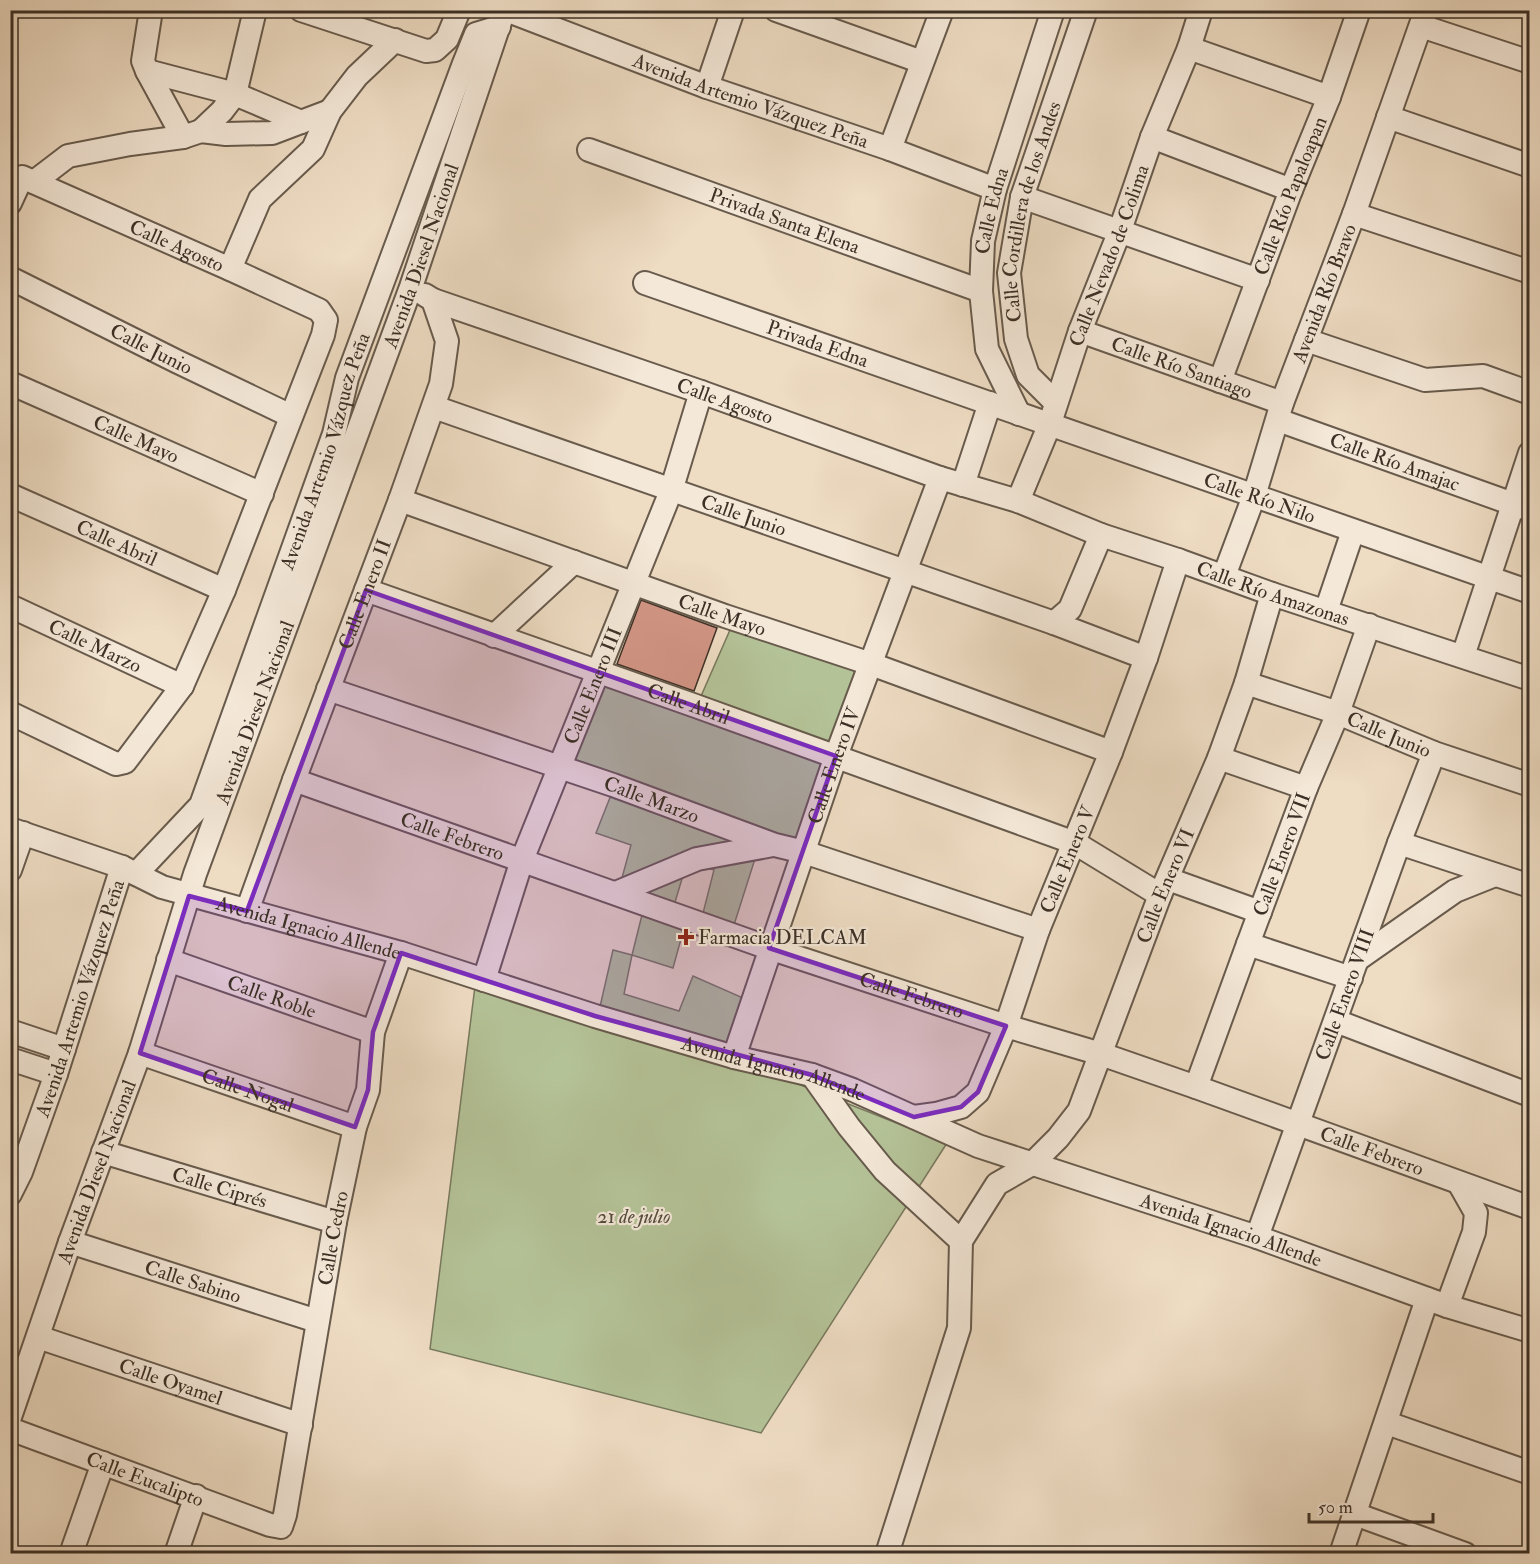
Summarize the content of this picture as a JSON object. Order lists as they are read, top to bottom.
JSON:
{
  "streets": {
    "street": [
      "Avenida Artemio Vázquez Peña",
      "Calle Río Papaloapan",
      "Calle Cordillera de los Andes",
      "Calle Edna",
      "Privada Santa Elena",
      "Calle Agosto",
      "Avenida Diesel Nacional",
      "Calle Nevado de Colima",
      "Avenida Río Bravo",
      "Privada Edna",
      "Calle Junio",
      "Calle Río Santiago",
      "Calle Mayo",
      "Calle Río Amajac",
      "Calle Río Nilo",
      "Calle Abril",
      "Calle Río Amazonas",
      "Calle Enero II",
      "Calle Marzo",
      "Calle Enero III",
      "Calle Enero IV",
      "Calle Febrero",
      "Calle Enero VII",
      "Calle Enero V",
      "Calle Enero VI",
      "Avenida Ignacio Allende",
      "Calle Enero VIII",
      "Calle Roble",
      "Calle Nogal",
      "Calle Ciprés",
      "Calle Cedro",
      "Calle Sabino",
      "Calle Oyamel",
      "Calle Eucalipto"
    ]
  },
  "crossings": [
    ["Avenida Artemio Vázquez Peña", "Calle Edna"],
    ["Avenida Artemio Vázquez Peña", "Avenida Diesel Nacional"],
    ["Avenida Artemio Vázquez Peña", "Avenida Ignacio Allende"],
    ["Calle Río Papaloapan", "Calle Río Santiago"],
    ["Calle Cordillera de los Andes", "Calle Nevado de Colima"],
    ["Calle Edna", "Privada Santa Elena"],
    ["Calle Edna", "Calle Río Nilo"],
    ["Calle Agosto", "Calle Nevado de Colima"],
    ["Calle Agosto", "Calle Junio"],
    ["Calle Agosto", "Calle Río Amazonas"],
    ["Calle Agosto", "Calle Enero II"],
    ["Calle Agosto", "Calle Enero III"],
    ["Calle Agosto", "Calle Enero IV"],
    ["Avenida Diesel Nacional", "Avenida Ignacio Allende"],
    ["Avenida Diesel Nacional", "Calle Roble"],
    ["Avenida Diesel Nacional", "Calle Nogal"],
    ["Avenida Diesel Nacional", "Calle Ciprés"],
    ["Avenida Diesel Nacional", "Calle Sabino"],
    ["Avenida Diesel Nacional", "Calle Oyamel"],
    ["Calle Nevado de Colima", "Calle Río Santiago"],
    ["Calle Nevado de Colima", "Calle Río Nilo"],
    ["Calle Nevado de Colima", "Calle Río Amazonas"],
    ["Avenida Río Bravo", "Calle Río Santiago"],
    ["Avenida Río Bravo", "Calle Río Amajac"],
    ["Avenida Río Bravo", "Calle Río Nilo"],
    ["Avenida Río Bravo", "Calle Río Amazonas"],
    ["Privada Edna", "Calle Río Nilo"],
    ["Calle Junio", "Calle Enero II"],
    ["Calle Junio", "Calle Enero III"],
    ["Calle Junio", "Calle Enero IV"],
    ["Calle Junio", "Calle Enero VII"],
    ["Calle Junio", "Calle Enero V"],
    ["Calle Junio", "Calle Enero VI"],
    ["Calle Junio", "Calle Enero VIII"],
    ["Calle Río Santiago", "Calle Río Amajac"],
    ["Calle Mayo", "Calle Enero II"],
    ["Calle Mayo", "Calle Enero III"],
    ["Calle Mayo", "Calle Enero IV"],
    ["Calle Mayo", "Calle Enero V"],
    ["Calle Abril", "Calle Enero II"],
    ["Calle Abril", "Calle Enero III"],
    ["Calle Abril", "Calle Enero IV"],
    ["Calle Abril", "Calle Enero VII"],
    ["Calle Abril", "Calle Enero V"],
    ["Calle Abril", "Calle Enero VI"],
    ["Calle Río Amazonas", "Calle Enero VII"],
    ["Calle Río Amazonas", "Calle Enero V"],
    ["Calle Río Amazonas", "Calle Enero VI"],
    ["Calle Enero II", "Calle Marzo"],
    ["Calle Enero II", "Calle Febrero"],
    ["Calle Enero II", "Avenida Ignacio Allende"],
    ["Calle Marzo", "Calle Enero III"],
    ["Calle Marzo", "Calle Enero IV"],
    ["Calle Marzo", "Calle Enero V"],
    ["Calle Enero III", "Calle Febrero"],
    ["Calle Enero III", "Avenida Ignacio Allende"],
    ["Calle Enero IV", "Calle Febrero"],
    ["Calle Enero IV", "Avenida Ignacio Allende"],
    ["Calle Febrero", "Calle Enero VII"],
    ["Calle Febrero", "Calle Enero V"],
    ["Calle Febrero", "Calle Enero VI"],
    ["Calle Febrero", "Calle Enero VIII"],
    ["Calle Enero V", "Avenida Ignacio Allende"],
    ["Calle Enero VI", "Avenida Ignacio Allende"],
    ["Avenida Ignacio Allende", "Calle Enero VIII"],
    ["Avenida Ignacio Allende", "Calle Cedro"],
    ["Calle Roble", "Calle Cedro"],
    ["Calle Nogal", "Calle Cedro"],
    ["Calle Ciprés", "Calle Cedro"],
    ["Calle Cedro", "Calle Sabino"],
    ["Calle Cedro", "Calle Oyamel"],
    ["Calle Cedro", "Calle Eucalipto"]
  ],
  "parks": ["21 de julio"],
  "places": {
    "health": ["Farmacia DELCAM"]
  },
  "scale_bar": "50 m"
}
